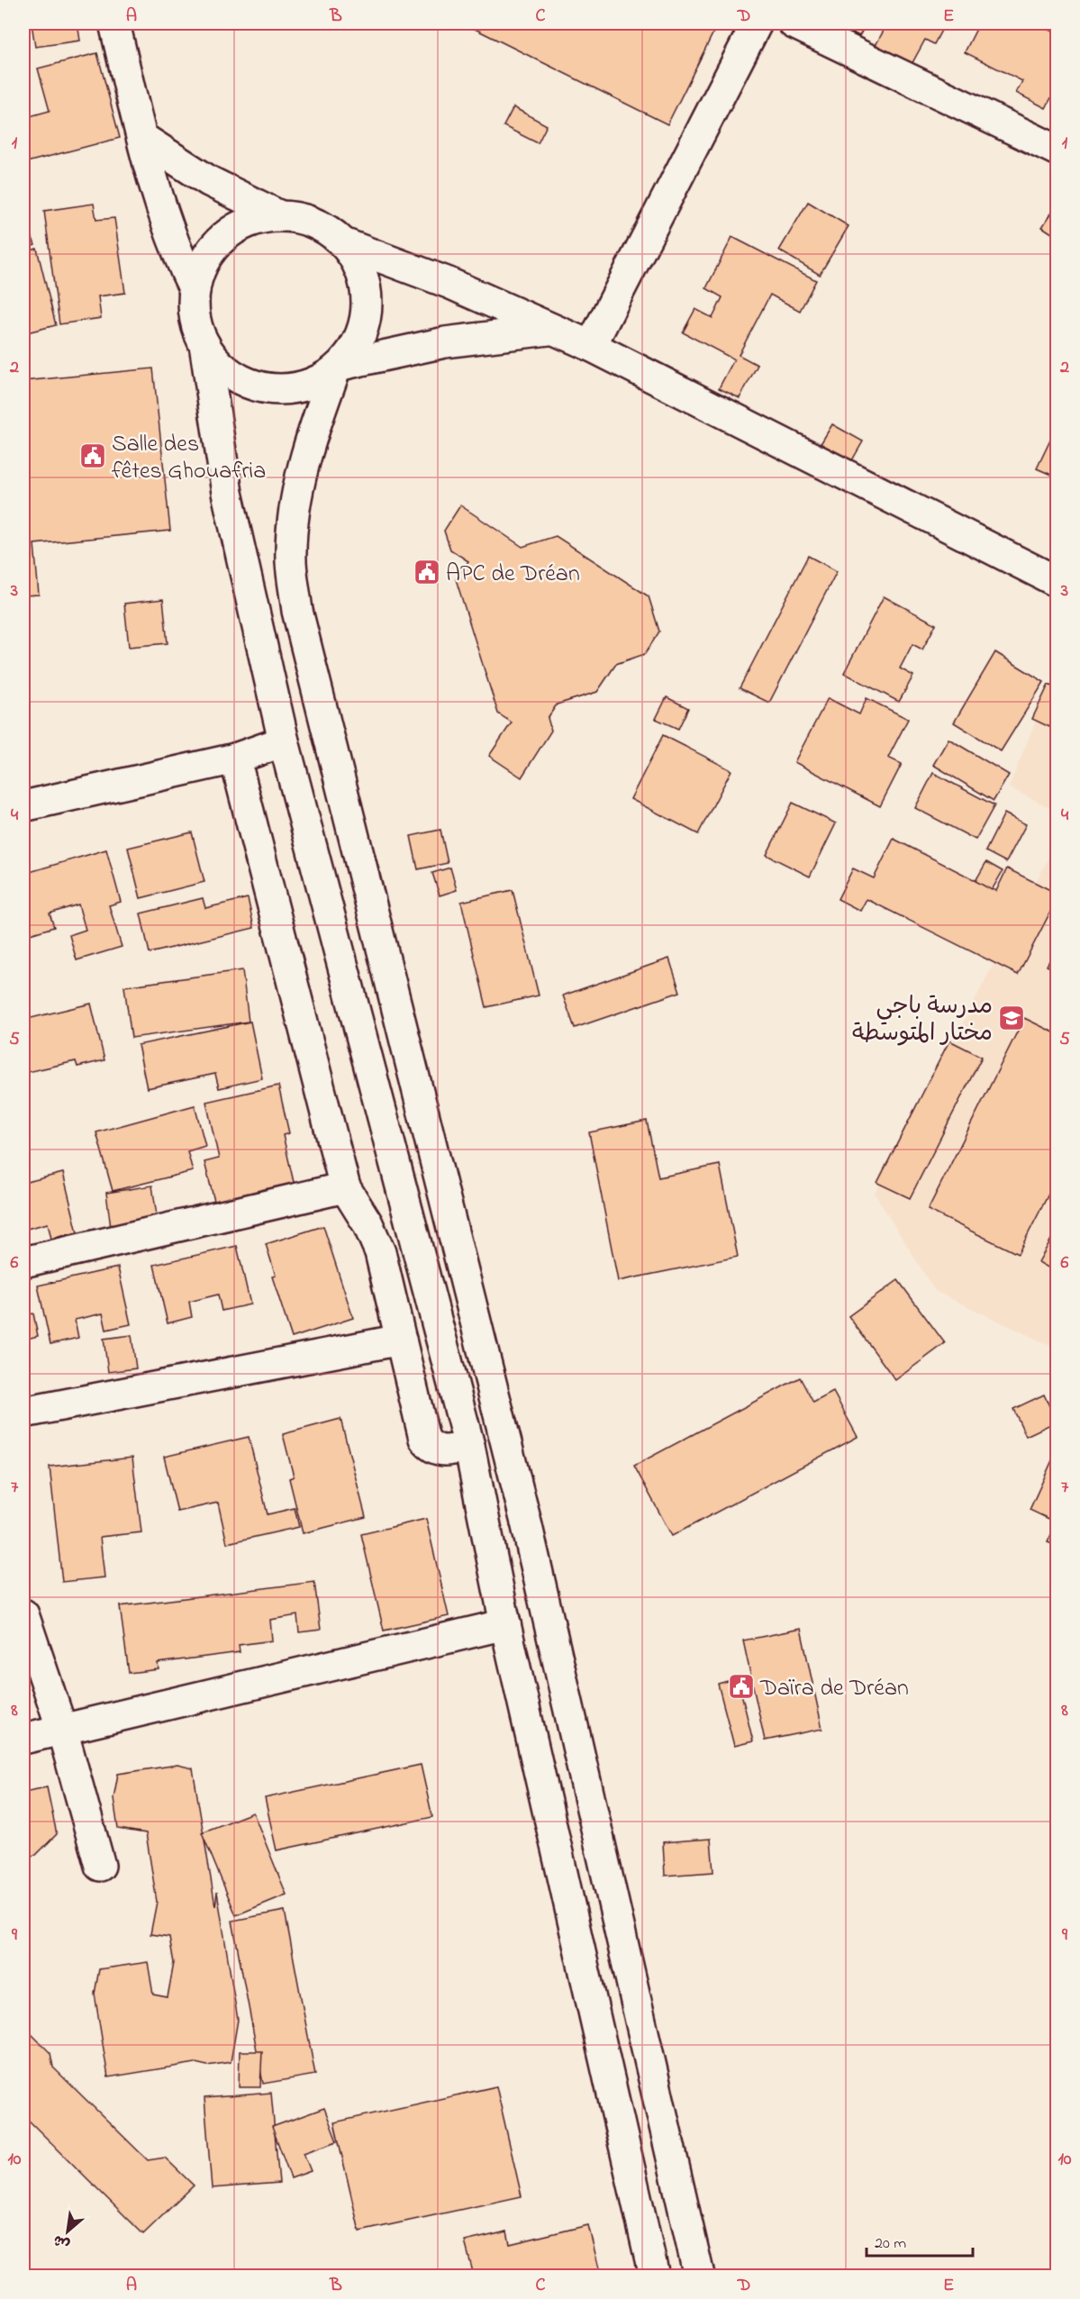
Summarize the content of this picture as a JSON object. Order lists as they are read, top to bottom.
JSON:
{
  "places": {
    "public building": ["Salle des fêtes Ghouafria", "APC de Dréan", "Daïra de Dréan"],
    "school or university": ["مدرسة باجي مختار المتوسطة"]
  },
  "scale_bar": "20 m",
  "north": "bottom left",
  "grid": {
    "columns": [
      "A",
      "B",
      "C",
      "D",
      "E"
    ],
    "rows": [
      "1",
      "2",
      "3",
      "4",
      "5",
      "6",
      "7",
      "8",
      "9",
      "10"
    ]
  }
}
